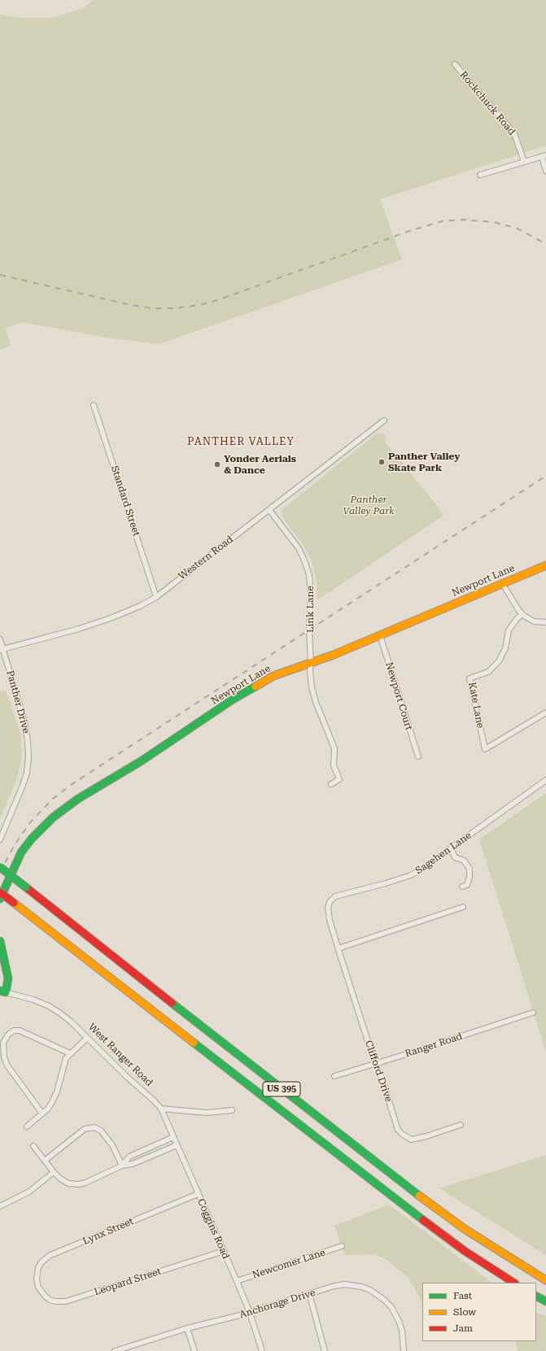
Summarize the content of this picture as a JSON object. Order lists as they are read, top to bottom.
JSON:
{
  "streets": {
    "main road": ["Newport Lane", "US 395"],
    "street": [
      "Rockchuck Road",
      "Standard Street",
      "Western Road",
      "Link Lane",
      "Newport Court",
      "Panther Drive",
      "Kate Lane",
      "Sagehen Lane",
      "Ranger Road",
      "West Ranger Road",
      "Clifford Drive",
      "Coggins Road",
      "Lynx Street",
      "Newcomer Lane",
      "Leopard Street",
      "Anchorage Drive"
    ]
  },
  "crossings": [
    ["Standard Street", "Western Road"],
    ["Western Road", "Link Lane"],
    ["Western Road", "Panther Drive"],
    ["Newport Lane", "Link Lane"],
    ["Newport Lane", "Newport Court"],
    ["Sagehen Lane", "Clifford Drive"],
    ["Ranger Road", "Clifford Drive"],
    ["West Ranger Road", "Coggins Road"],
    ["Coggins Road", "Lynx Street"],
    ["Coggins Road", "Newcomer Lane"],
    ["Coggins Road", "Leopard Street"],
    ["Coggins Road", "Anchorage Drive"],
    ["Lynx Street", "Leopard Street"]
  ],
  "districts": ["PANTHER VALLEY"],
  "parks": ["Panther Valley Park"],
  "places": ["Panther Valley Skate Park", "Yonder Aerials & Dance"],
  "legend": ["Fast", "Slow", "Jam"]
}
